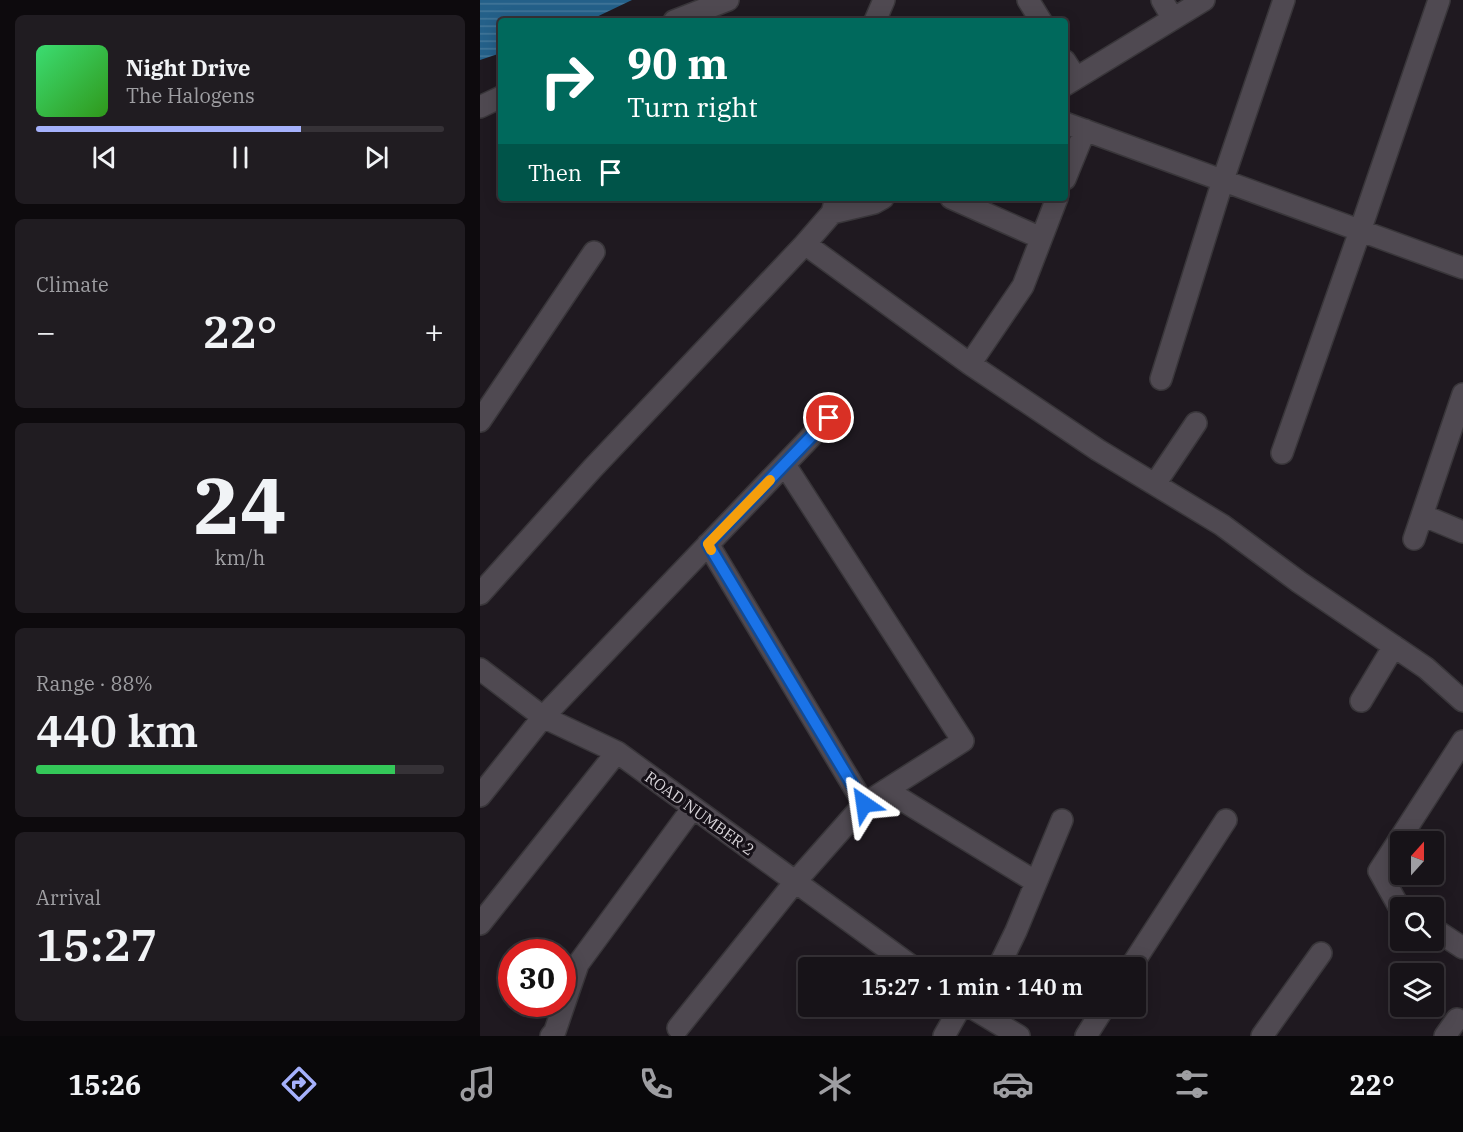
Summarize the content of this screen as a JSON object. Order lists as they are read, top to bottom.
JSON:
{
  "streets": {
    "street": ["ROAD NUMBER 2"]
  },
  "north": "top",
  "page": {
    "turn": ["90 m", "Turn right"],
    "song": ["Night Drive", "The Halogens"],
    "then": "Then",
    "tile": [
      "Climate",
      ["24", "km/h"],
      ["Range · 88%", "440 km"],
      ["Arrival", "15:27"]
    ],
    "heat": ["−", "22°", "+"],
    "limit": "30",
    "trip": "15:27 · 1 min · 140 m",
    "tabs": ["15:26", "22°"]
  }
}
